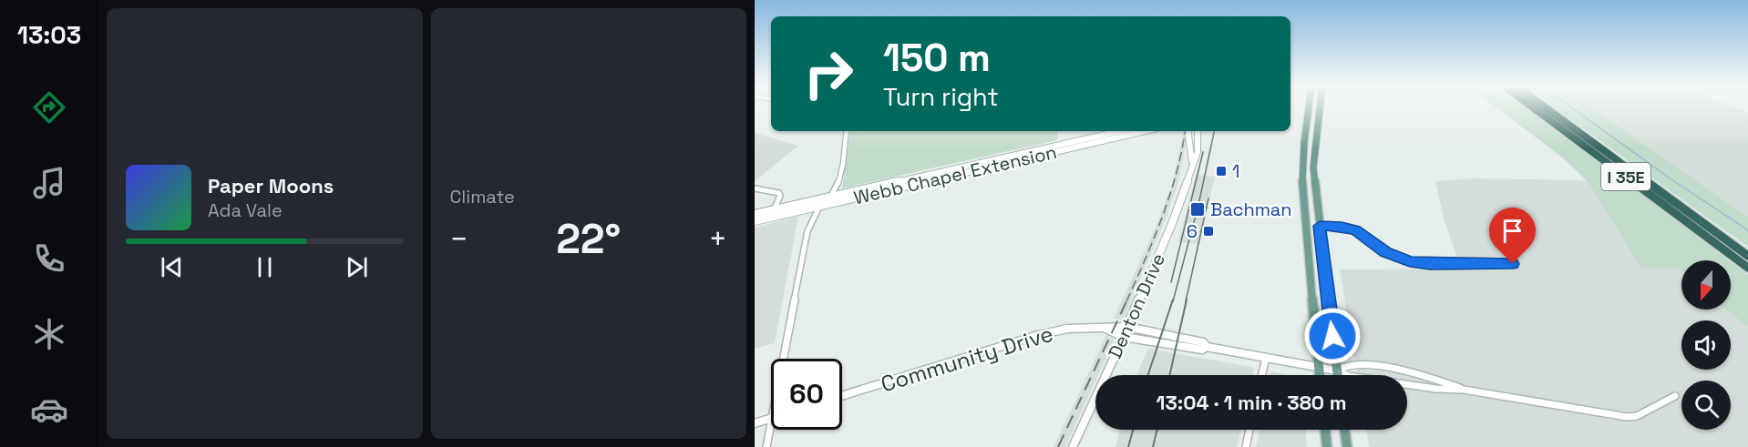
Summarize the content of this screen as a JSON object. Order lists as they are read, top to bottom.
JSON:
{
  "streets": {
    "highway": ["I 35E"],
    "main road": ["Webb Chapel Extension", "Denton Drive"],
    "street": ["Community Drive"]
  },
  "crossings": [
    ["Denton Drive", "Community Drive"]
  ],
  "places": {
    "transit": ["1", "Bachman", "6"]
  },
  "north": "bottom",
  "page": {
    "tabs": "13:03",
    "tile": "Climate",
    "turn": ["150 m", "Turn right"],
    "song": ["Paper Moons", "Ada Vale"],
    "heat": ["−", "22°", "+"],
    "limit": "60",
    "trip": "13:04 · 1 min · 380 m"
  }
}
